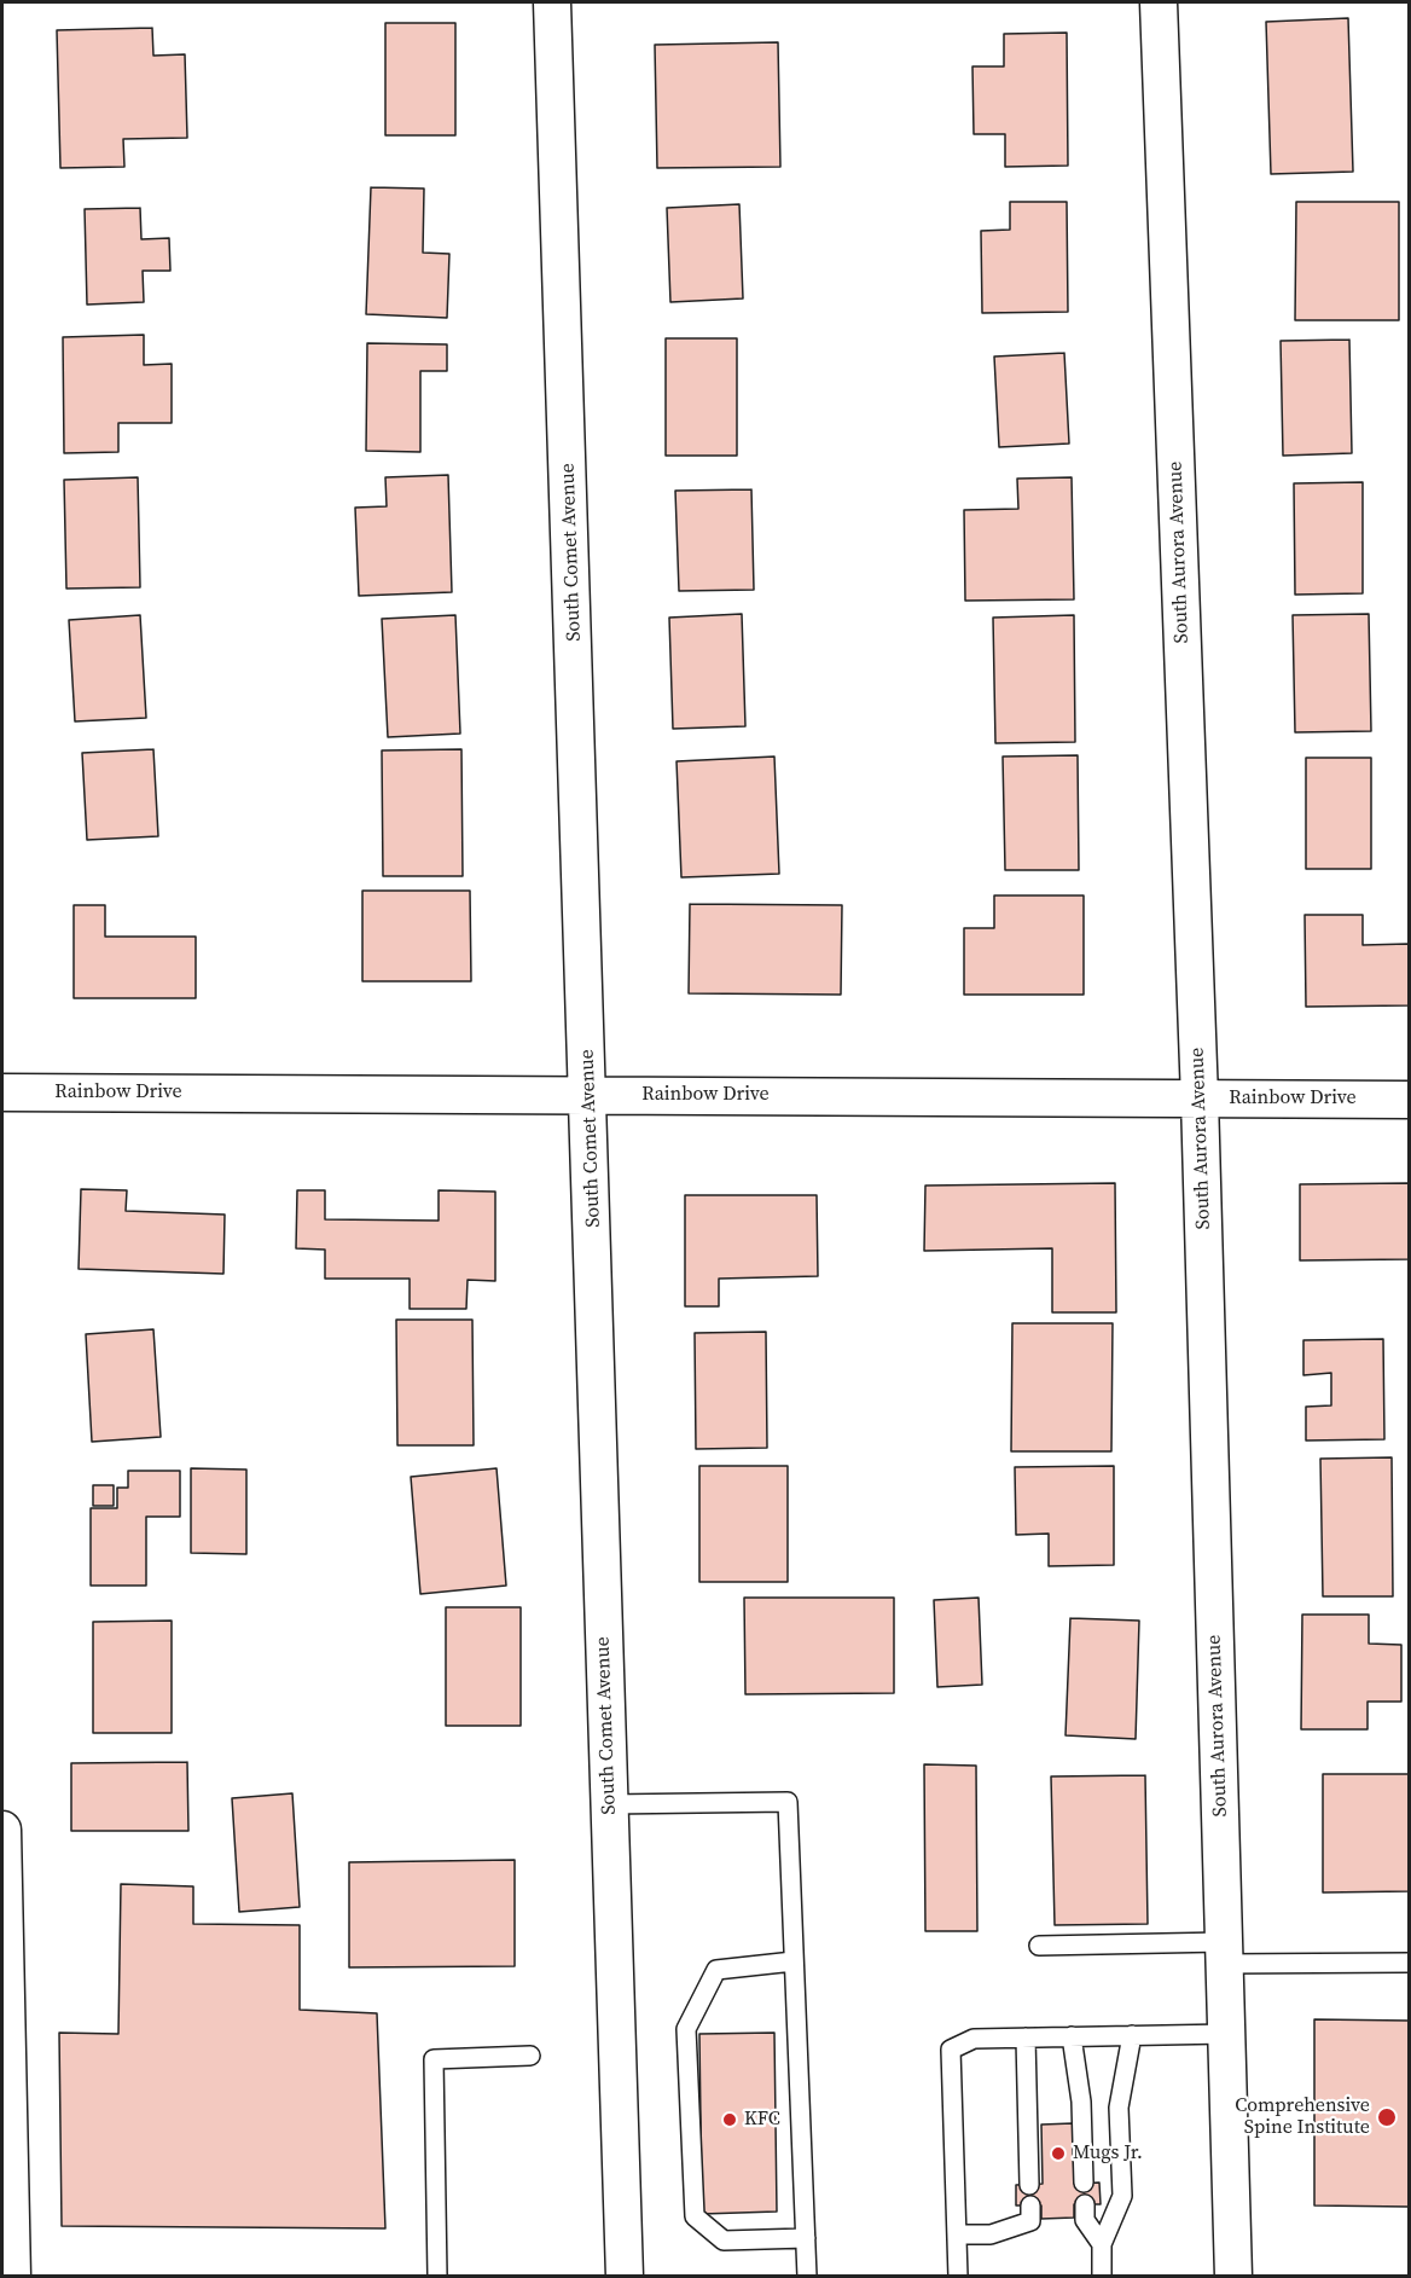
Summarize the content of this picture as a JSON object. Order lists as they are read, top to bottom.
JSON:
{
  "streets": {
    "street": ["South Comet Avenue", "South Aurora Avenue", "Rainbow Drive"]
  },
  "crossings": [
    ["South Comet Avenue", "Rainbow Drive"],
    ["South Aurora Avenue", "Rainbow Drive"]
  ],
  "places": ["Comprehensive Spine Institute", "KFC", "Mugs Jr."]
}
